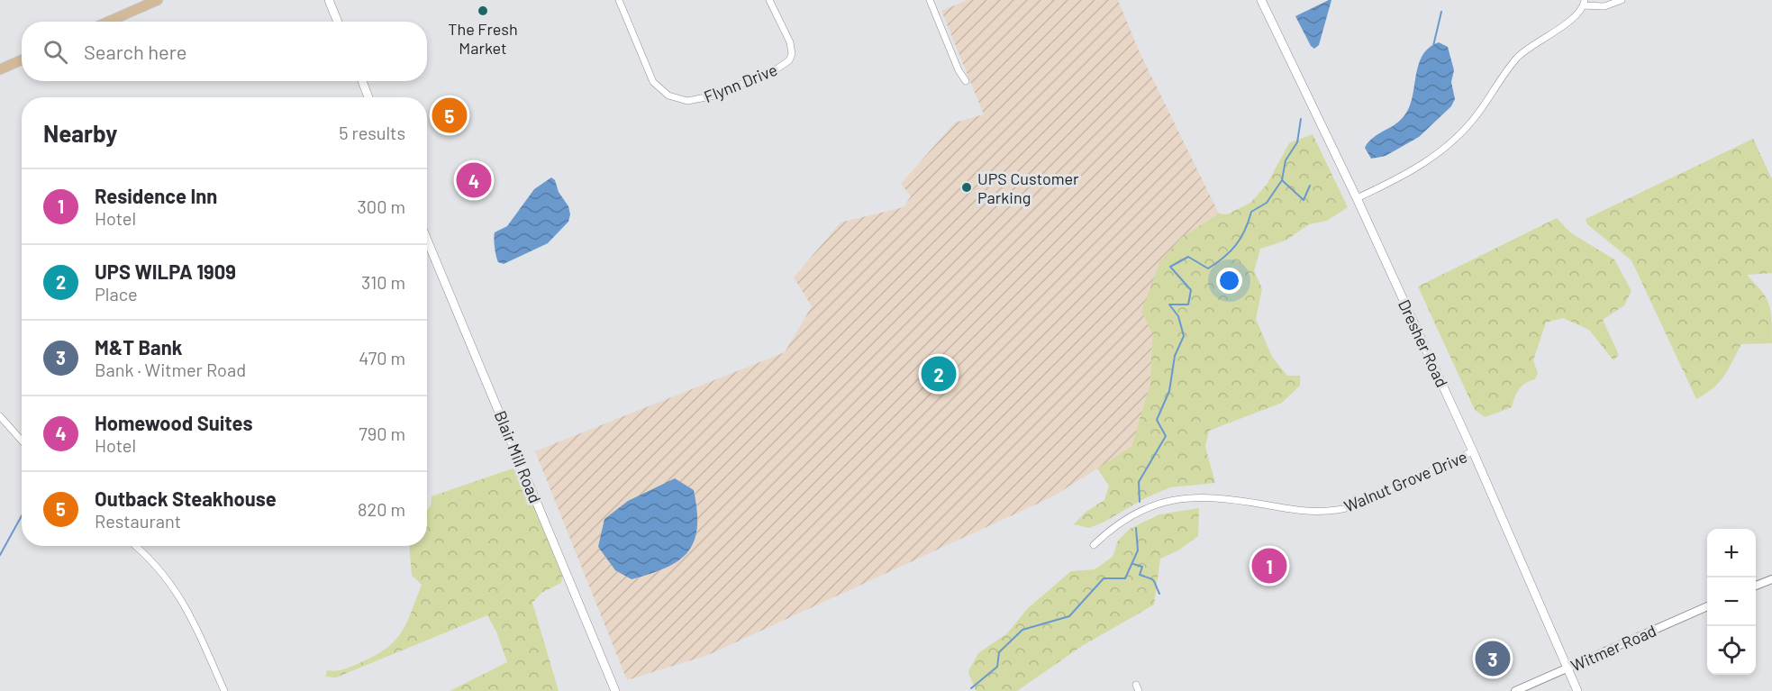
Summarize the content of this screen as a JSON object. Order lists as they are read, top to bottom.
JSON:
{
  "streets": {
    "main road": ["Dresher Road", "Blair Mill Road"],
    "street": ["Flynn Drive", "Walnut Grove Drive", "Witmer Road"]
  },
  "crossings": [
    ["Dresher Road", "Walnut Grove Drive"],
    ["Dresher Road", "Witmer Road"]
  ],
  "places": ["The Fresh Market", "UPS Customer Parking"],
  "page": {
    "search": "Search here",
    "pins": [
      "5",
      "4",
      "2",
      "1",
      "3"
    ],
    "heading": ["Nearby", "5 results"],
    "list": [
      {
        "mark": "1",
        "name": "Residence Inn",
        "note": "Hotel",
        "value": "300 m"
      },
      {
        "mark": "2",
        "name": "UPS WILPA 1909",
        "note": "Place",
        "value": "310 m"
      },
      {
        "mark": "3",
        "name": "M&T Bank",
        "note": "Bank · Witmer Road",
        "value": "470 m"
      },
      {
        "mark": "4",
        "name": "Homewood Suites",
        "note": "Hotel",
        "value": "790 m"
      },
      {
        "mark": "5",
        "name": "Outback Steakhouse",
        "note": "Restaurant",
        "value": "820 m"
      }
    ],
    "map_buttons": ["+", "−"]
  }
}
